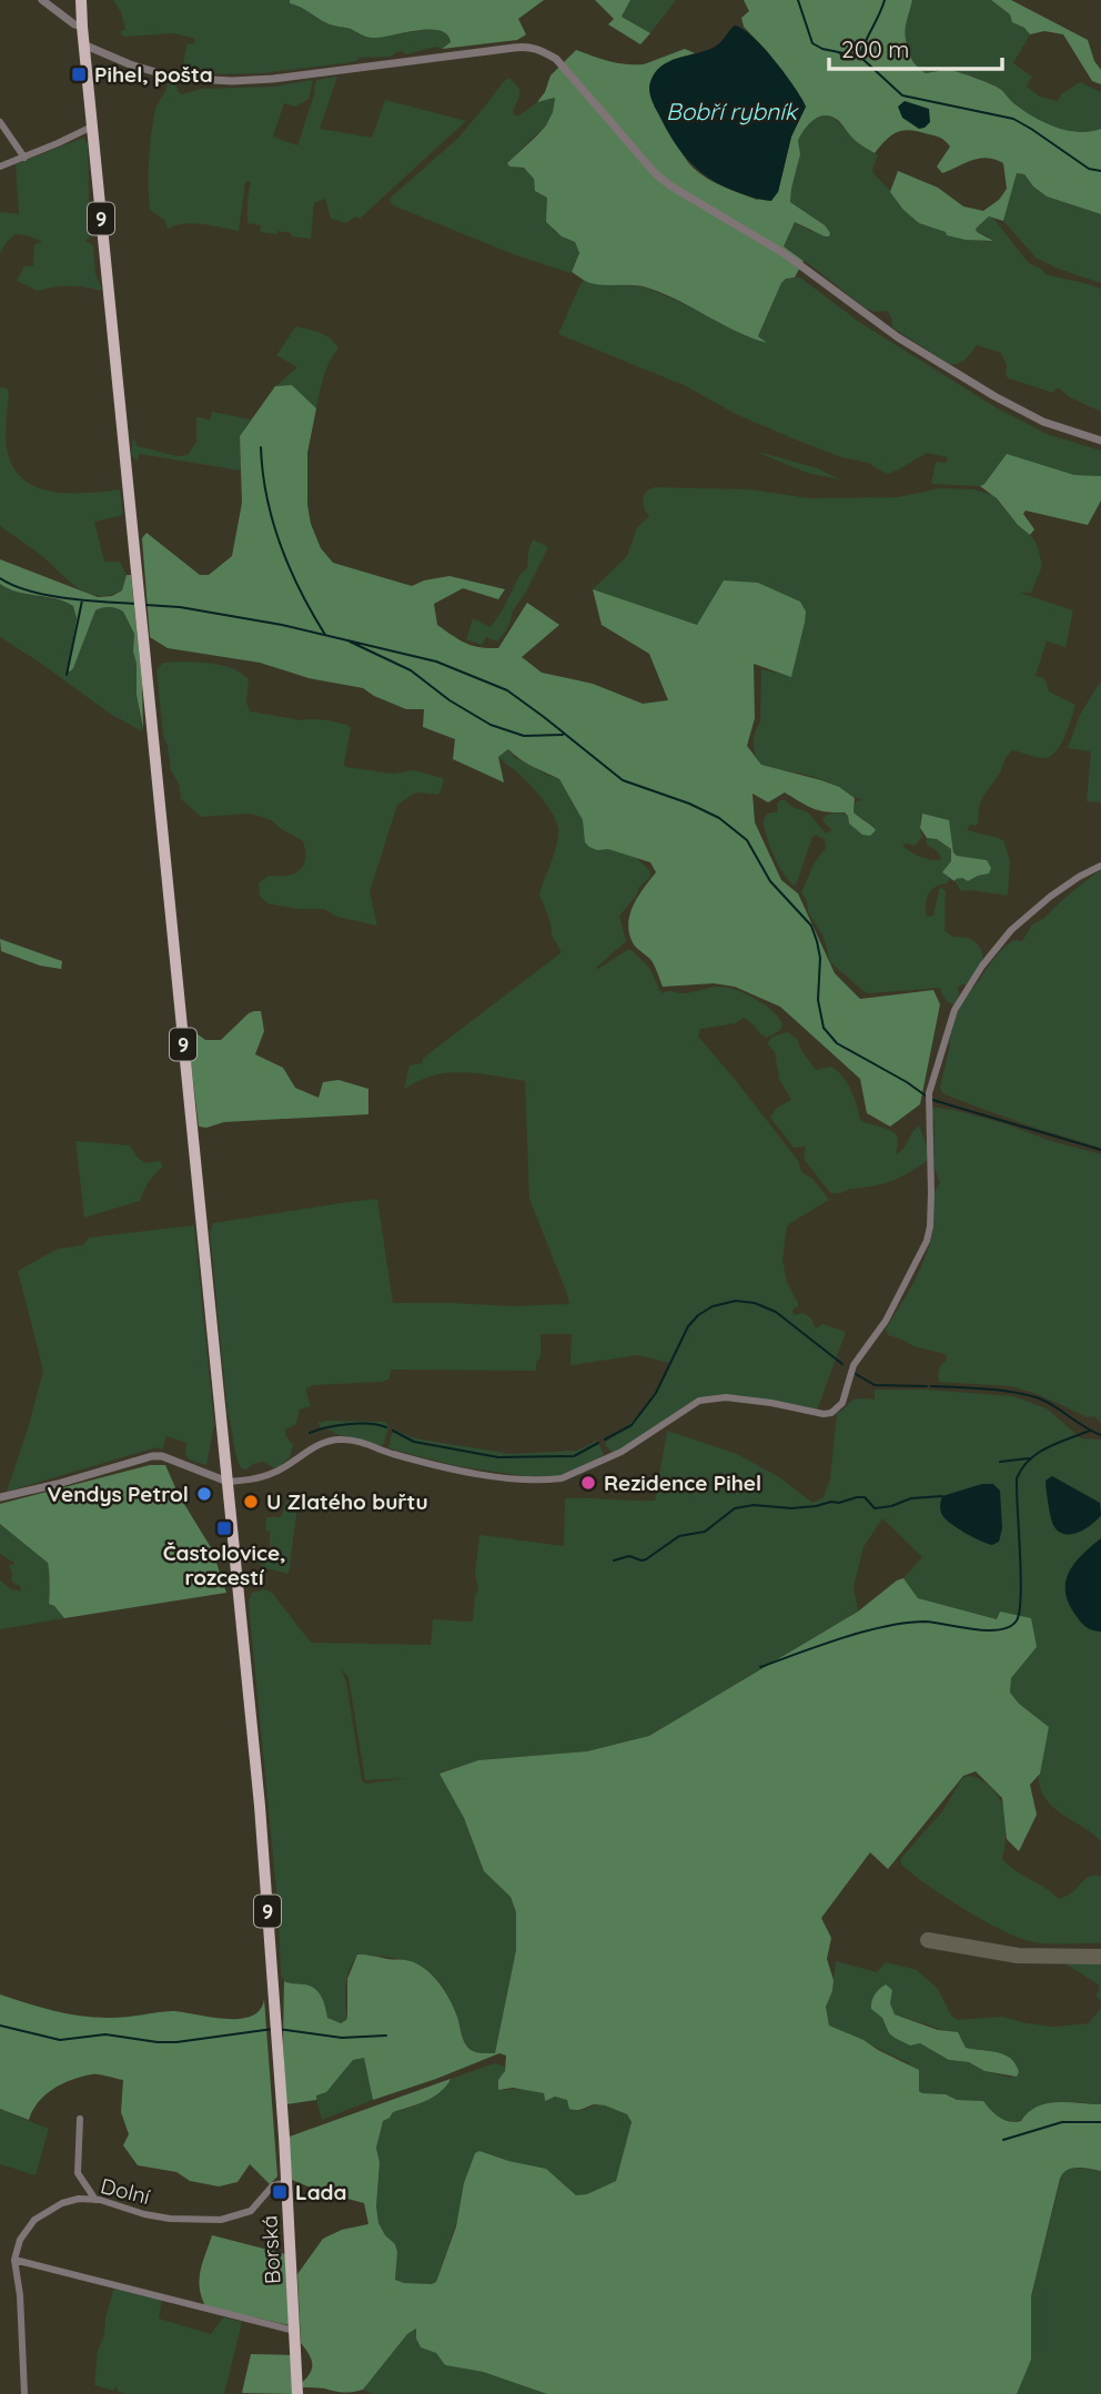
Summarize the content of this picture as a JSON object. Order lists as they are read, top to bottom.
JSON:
{
  "streets": {
    "main road": ["9", "Borská"],
    "street": ["Dolní"]
  },
  "crossings": [
    ["9", "Borská"],
    ["Dolní", "Borská"]
  ],
  "water": ["Bobří rybník"],
  "places": {
    "transit": ["Pihel, pošta", "Častolovice, rozcestí", "Lada"],
    "other": ["Rezidence Pihel", "Vendys Petrol", "U Zlatého buřtu"]
  },
  "scale_bar": "200 m"
}
